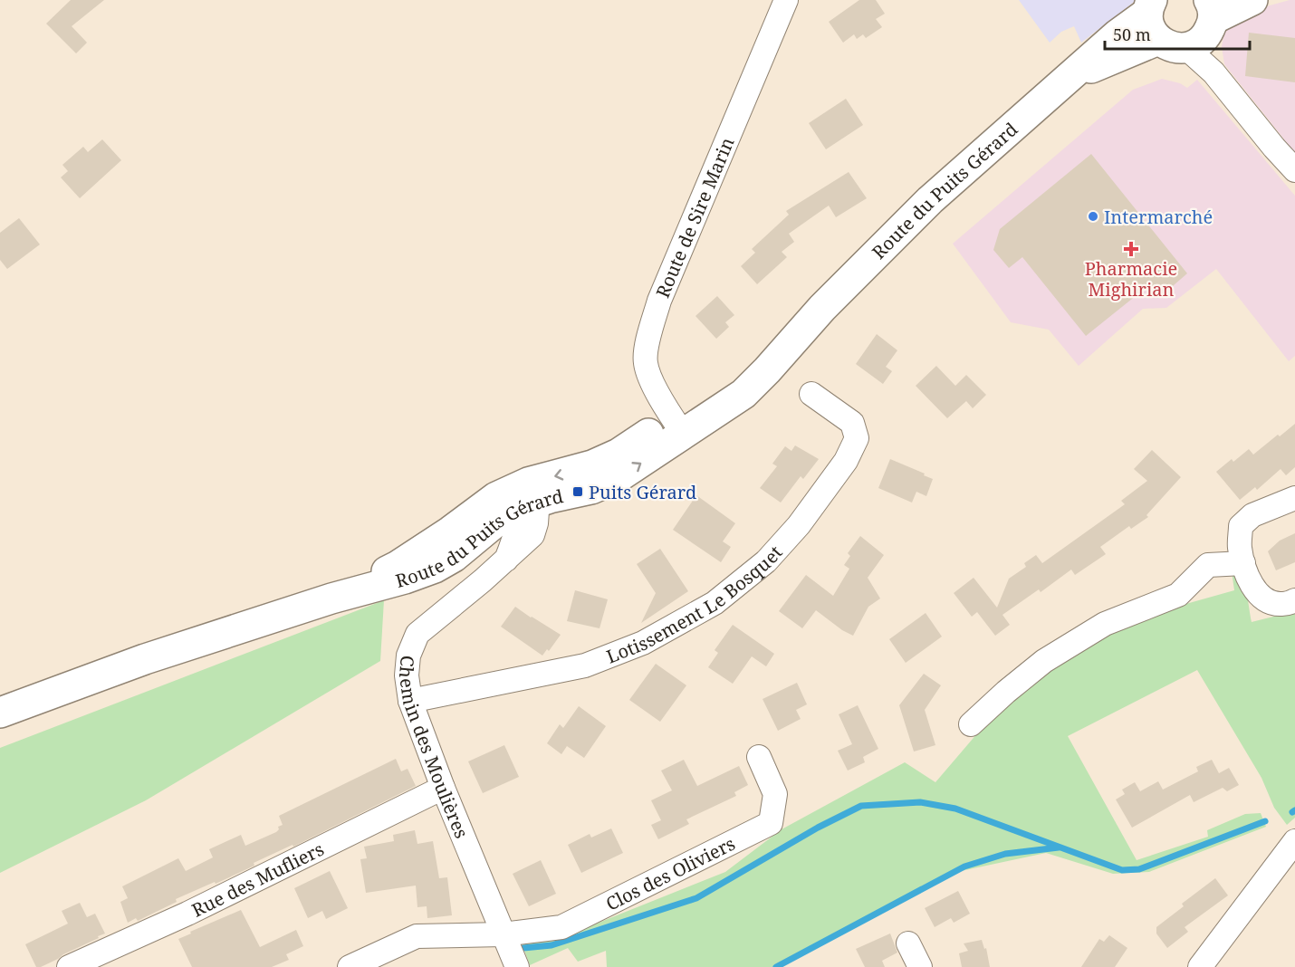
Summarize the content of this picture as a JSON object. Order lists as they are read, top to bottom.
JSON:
{
  "streets": {
    "main road": ["Route du Puits Gérard"],
    "street": [
      "Route de Sire Marin",
      "Lotissement Le Bosquet",
      "Chemin des Moulières",
      "Clos des Oliviers",
      "Rue des Mufliers"
    ]
  },
  "crossings": [
    ["Route du Puits Gérard", "Route de Sire Marin"],
    ["Route du Puits Gérard", "Chemin des Moulières"],
    ["Lotissement Le Bosquet", "Chemin des Moulières"],
    ["Chemin des Moulières", "Clos des Oliviers"],
    ["Chemin des Moulières", "Rue des Mufliers"]
  ],
  "places": {
    "other": ["Intermarché"],
    "health": ["Pharmacie Mighirian"],
    "transit": ["Puits Gérard"]
  },
  "scale_bar": "50 m"
}
